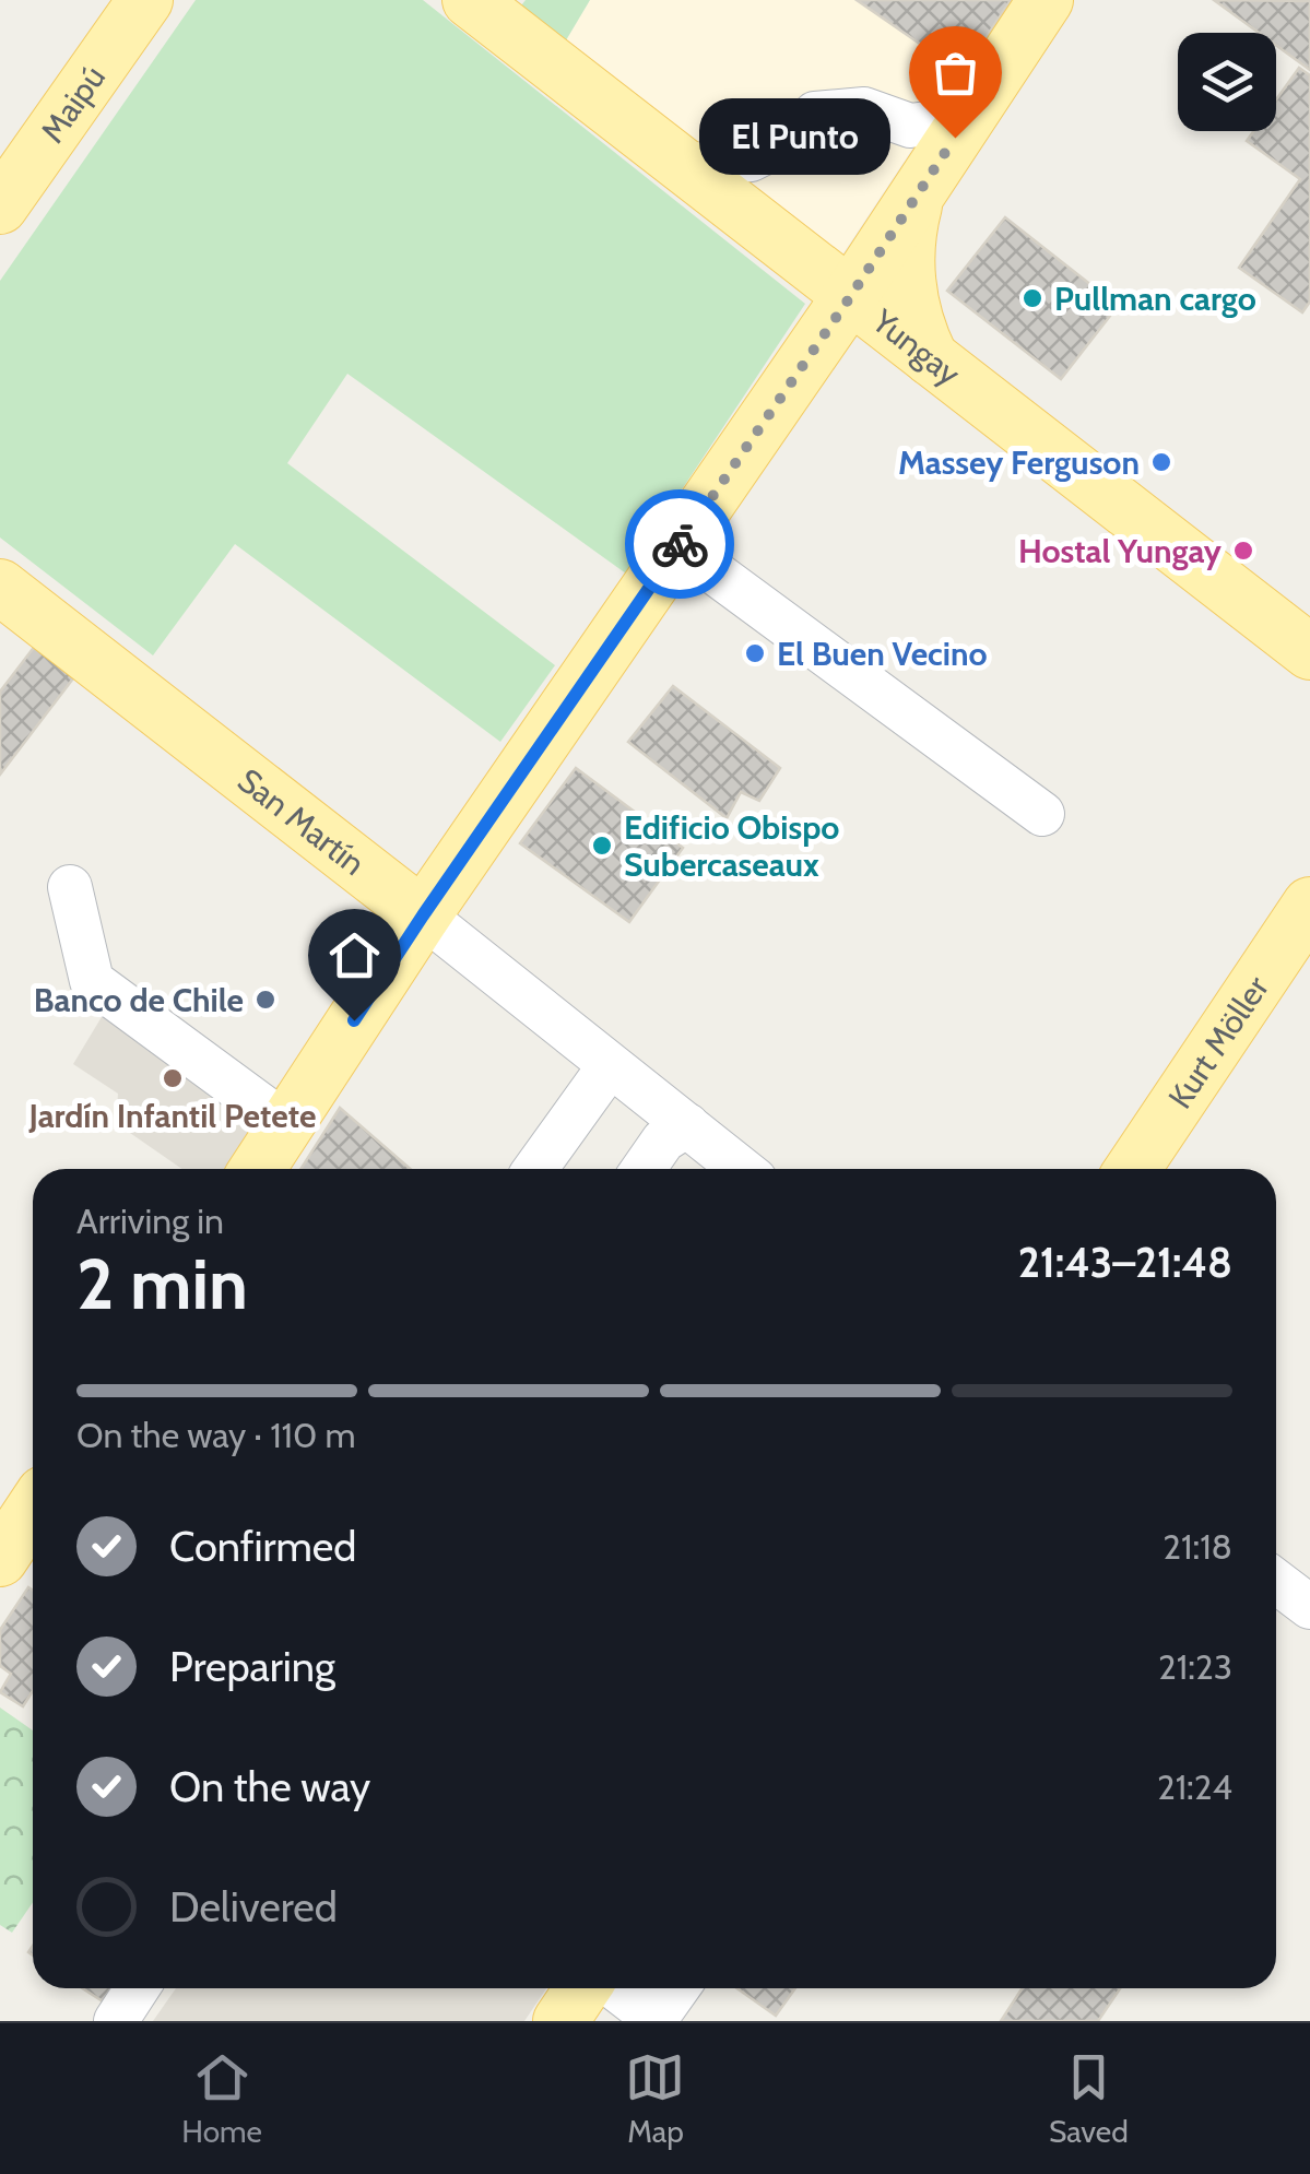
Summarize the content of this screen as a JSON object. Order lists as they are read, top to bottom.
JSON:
{
  "streets": {
    "main road": [
      "Maipú",
      "Yungay",
      "San Martín",
      "Kurt Möller"
    ]
  },
  "places": [
    "El Punto",
    "Pullman cargo",
    "Massey Ferguson",
    "Hostal Yungay",
    "El Buen Vecino",
    "Edificio Obispo Subercaseaux",
    "Banco de Chile",
    "Jardín Infantil Petete"
  ],
  "page": {
    "bubble": "El Punto",
    "heading": ["2 min", "Arriving in", "21:43–21:48"],
    "bar": "On the way · 110 m",
    "list": [
      ["Confirmed", "21:18"],
      ["Preparing", "21:23"],
      ["On the way", "21:24"],
      "Delivered"
    ],
    "tabs": ["Home", "Map", "Saved"]
  }
}
